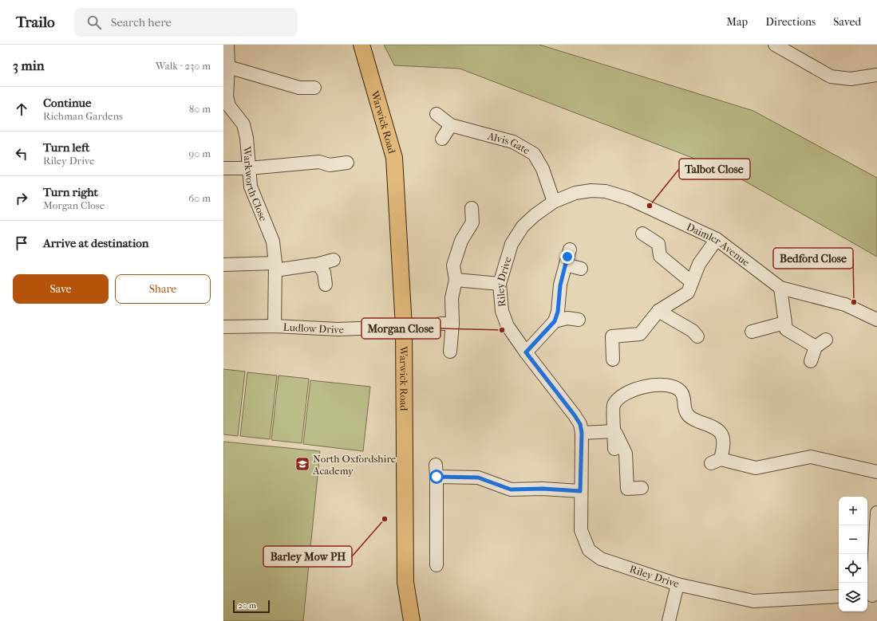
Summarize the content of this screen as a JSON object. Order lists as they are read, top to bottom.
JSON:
{
  "streets": {
    "main road": ["Warwick Road"],
    "street": [
      "Alvis Gate",
      "Warkworth Close",
      "Daimler Avenue",
      "Riley Drive",
      "Ludlow Drive"
    ]
  },
  "crossings": [
    ["Warwick Road", "Ludlow Drive"],
    ["Alvis Gate", "Daimler Avenue"],
    ["Alvis Gate", "Riley Drive"],
    ["Warkworth Close", "Ludlow Drive"],
    ["Daimler Avenue", "Riley Drive"]
  ],
  "places": {
    "other": [
      "Talbot Close",
      "Bedford Close",
      "Morgan Close",
      "Barley Mow PH"
    ],
    "school or university": ["North Oxfordshire Academy"]
  },
  "scale_bar": "20 m",
  "page": {
    "header": "Trailo",
    "search": "Search here",
    "nav": ["Map", "Directions", "Saved"],
    "heading": ["3 min", "Walk · 230 m"],
    "list": [
      ["Continue", "Richman Gardens", "80 m"],
      ["Turn left", "Riley Drive", "90 m"],
      ["Turn right", "Morgan Close", "60 m"],
      "Arrive at destination"
    ],
    "buttons": ["Save", "Share"],
    "map_buttons": ["+", "−"],
    "scale": "20 m"
  }
}
